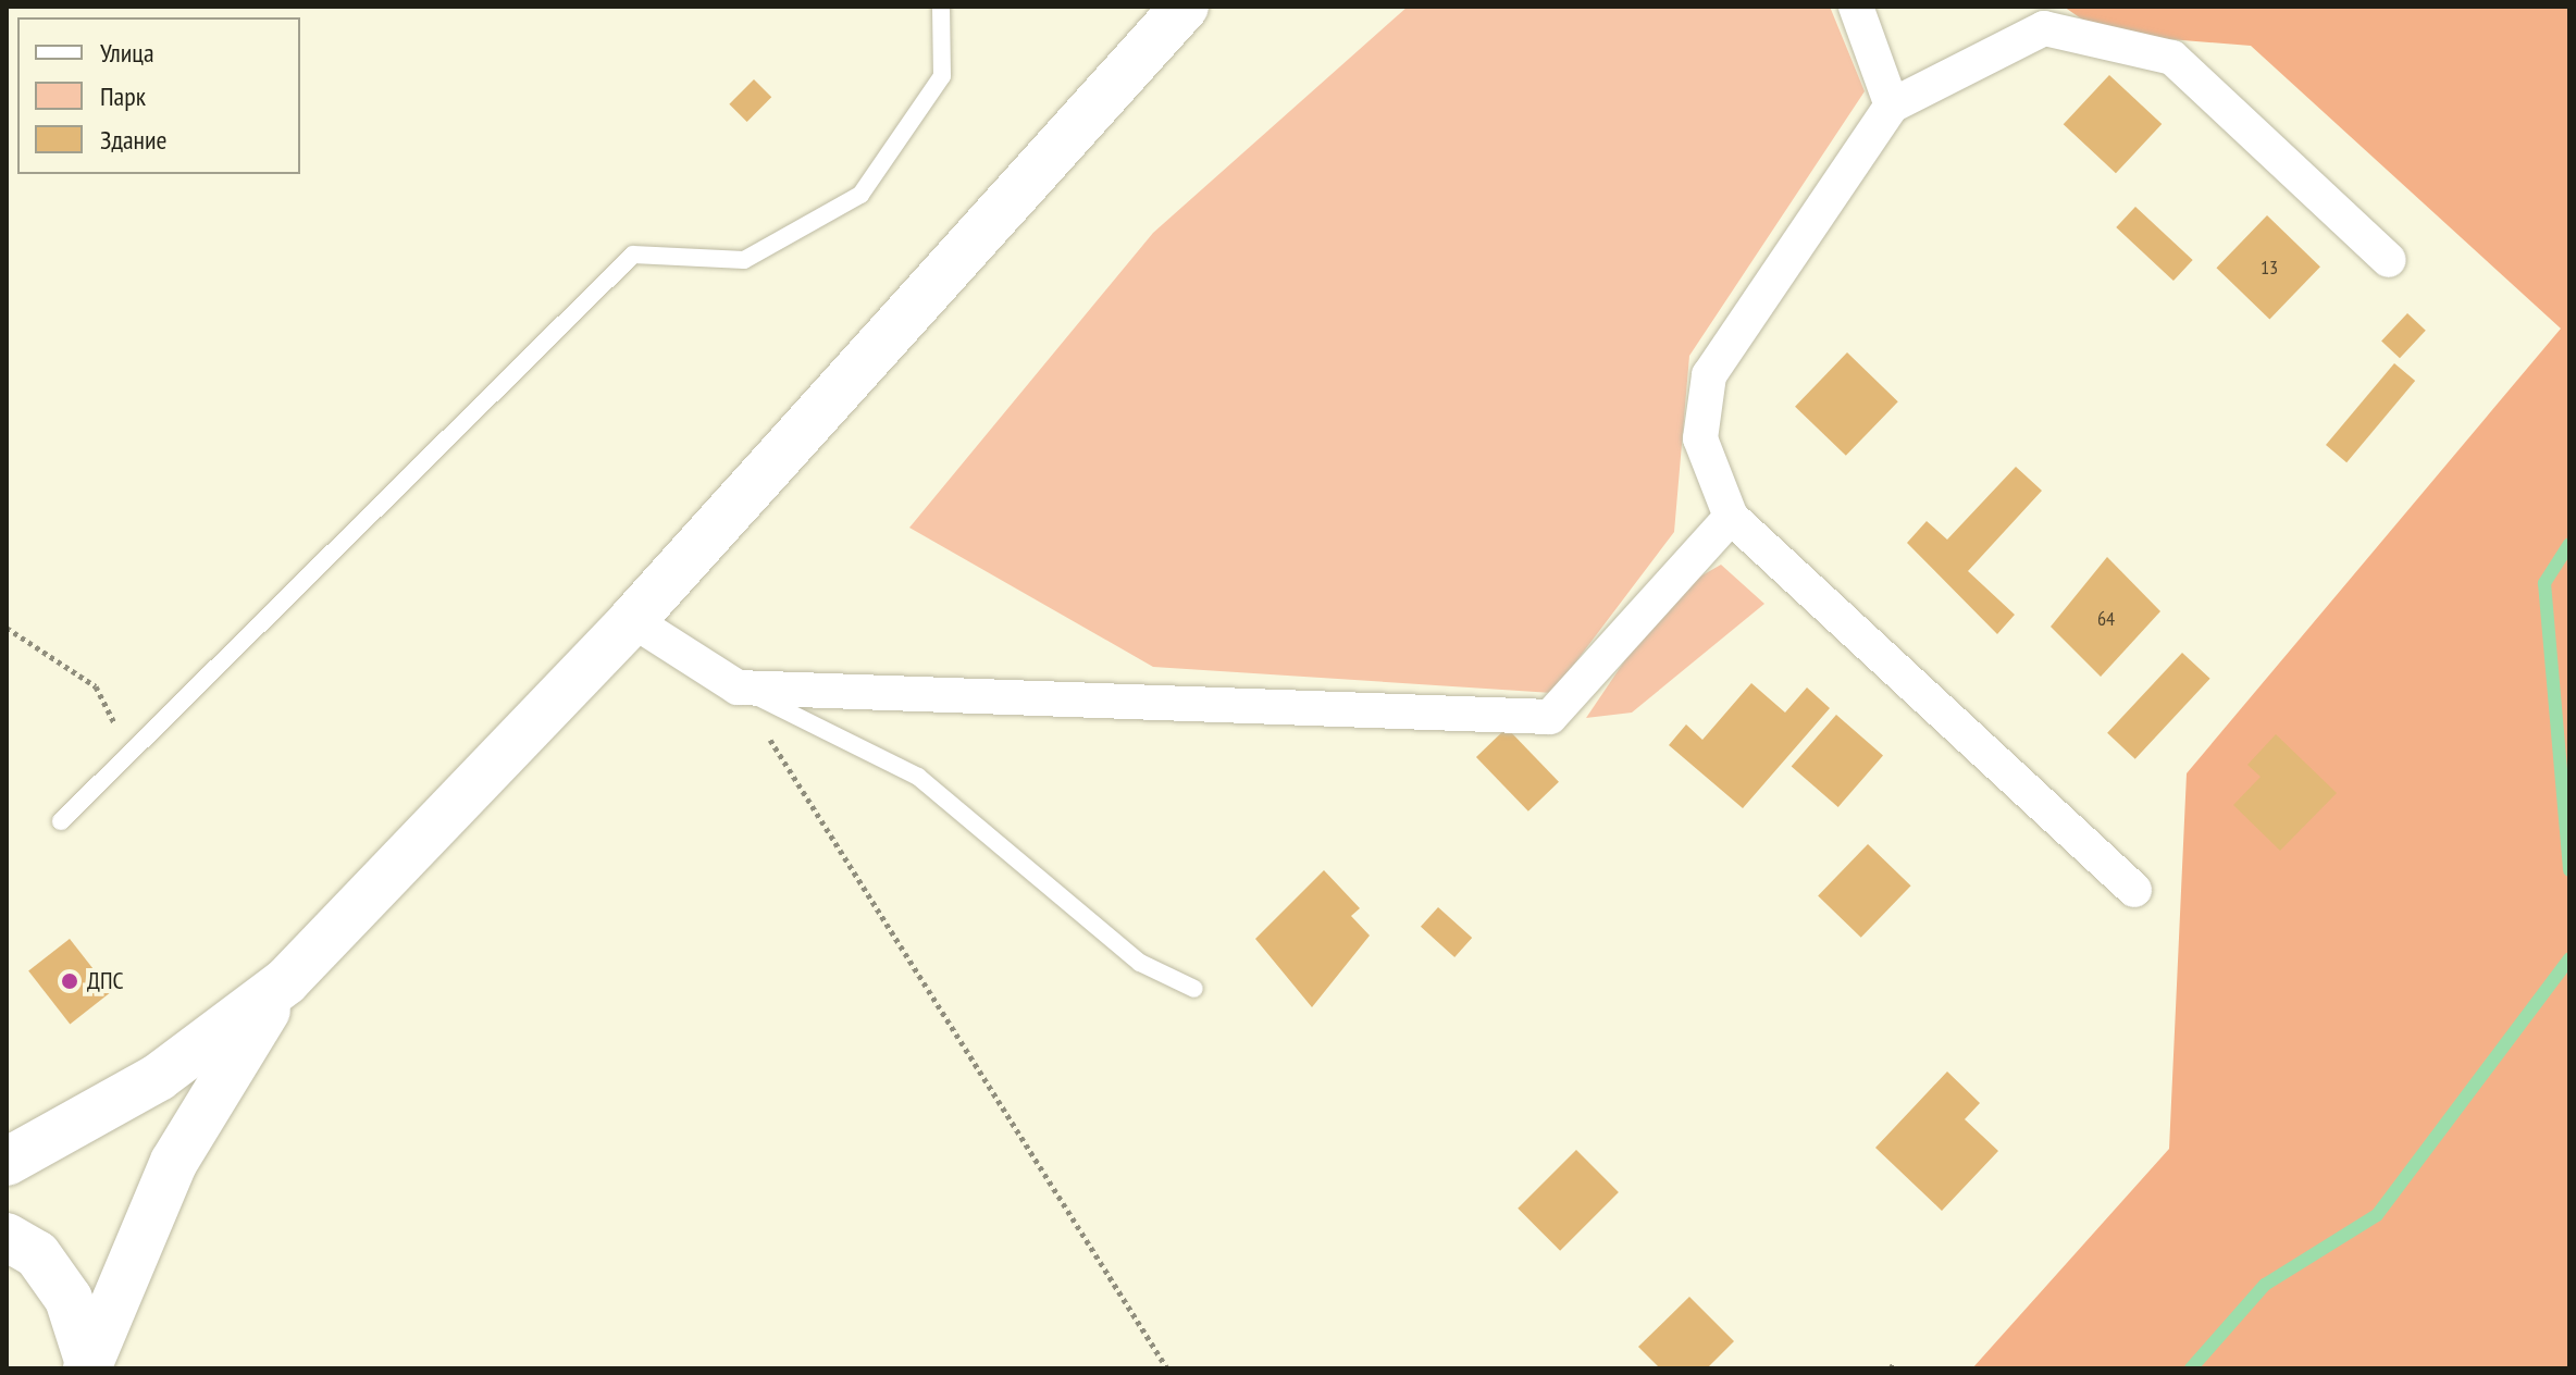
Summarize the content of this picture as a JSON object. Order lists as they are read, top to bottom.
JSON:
{
  "places": ["ДПС"],
  "house_numbers": ["13", "64"],
  "legend": ["Улица", "Парк", "Здание"]
}
